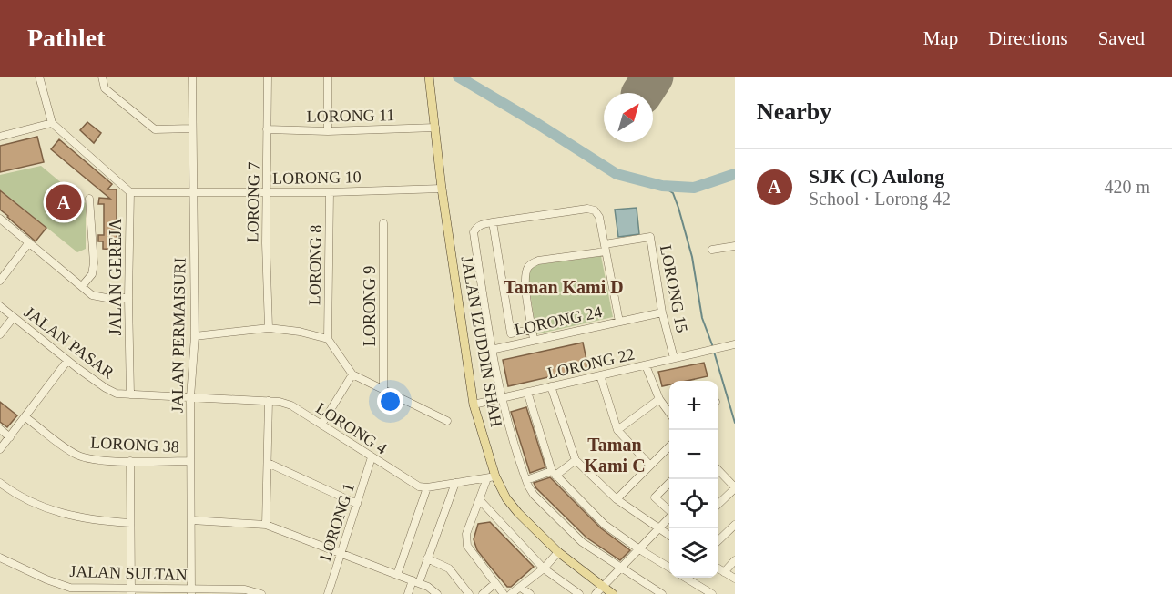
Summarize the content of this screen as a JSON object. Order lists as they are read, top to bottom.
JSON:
{
  "streets": {
    "main road": ["JALAN IZUDDIN SHAH"],
    "street": [
      "LORONG 11",
      "LORONG 10",
      "LORONG 7",
      "LORONG 8",
      "JALAN GEREJA",
      "LORONG 15",
      "LORONG 9",
      "LORONG 24",
      "JALAN PERMAISURI",
      "JALAN PASAR",
      "LORONG 22",
      "LORONG 4",
      "LORONG 38",
      "LORONG 1",
      "JALAN SULTAN"
    ]
  },
  "crossings": [
    ["LORONG 11", "LORONG 7"],
    ["LORONG 11", "JALAN IZUDDIN SHAH"],
    ["LORONG 10", "LORONG 7"],
    ["LORONG 10", "LORONG 8"],
    ["LORONG 10", "JALAN GEREJA"],
    ["LORONG 10", "JALAN PERMAISURI"],
    ["LORONG 10", "JALAN IZUDDIN SHAH"],
    ["JALAN GEREJA", "JALAN PASAR"],
    ["LORONG 15", "LORONG 24"],
    ["LORONG 15", "LORONG 22"],
    ["JALAN PERMAISURI", "JALAN PASAR"],
    ["JALAN PERMAISURI", "LORONG 4"],
    ["JALAN PERMAISURI", "LORONG 38"],
    ["JALAN PERMAISURI", "JALAN SULTAN"],
    ["JALAN IZUDDIN SHAH", "LORONG 22"],
    ["JALAN PASAR", "LORONG 4"],
    ["LORONG 4", "LORONG 1"]
  ],
  "districts": ["Taman Kami D", "Taman Kami C"],
  "north": "top right",
  "page": {
    "header": "Pathlet",
    "nav": ["Map", "Directions", "Saved"],
    "heading": "Nearby",
    "list": [
      {
        "mark": "A",
        "name": "SJK (C) Aulong",
        "note": "School · Lorong 42",
        "value": "420 m"
      }
    ],
    "pins": "A",
    "map_buttons": ["+", "−"]
  }
}
